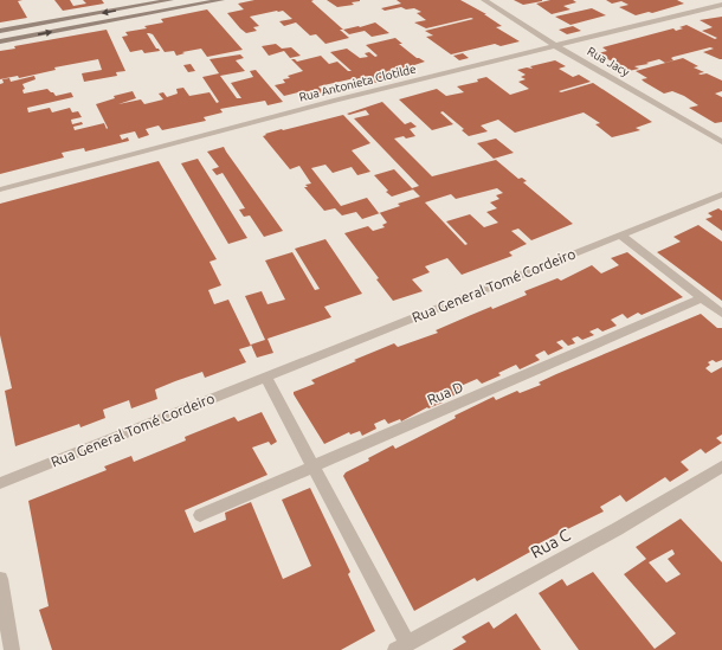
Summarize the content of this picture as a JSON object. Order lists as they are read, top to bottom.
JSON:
{
  "streets": {
    "street": [
      "Rua Jacy",
      "Rua Antonieta Clotilde",
      "Rua General Tomé Cordeiro",
      "Rua D",
      "Rua C"
    ]
  },
  "crossings": [
    ["Rua Jacy", "Rua Antonieta Clotilde"]
  ]
}
